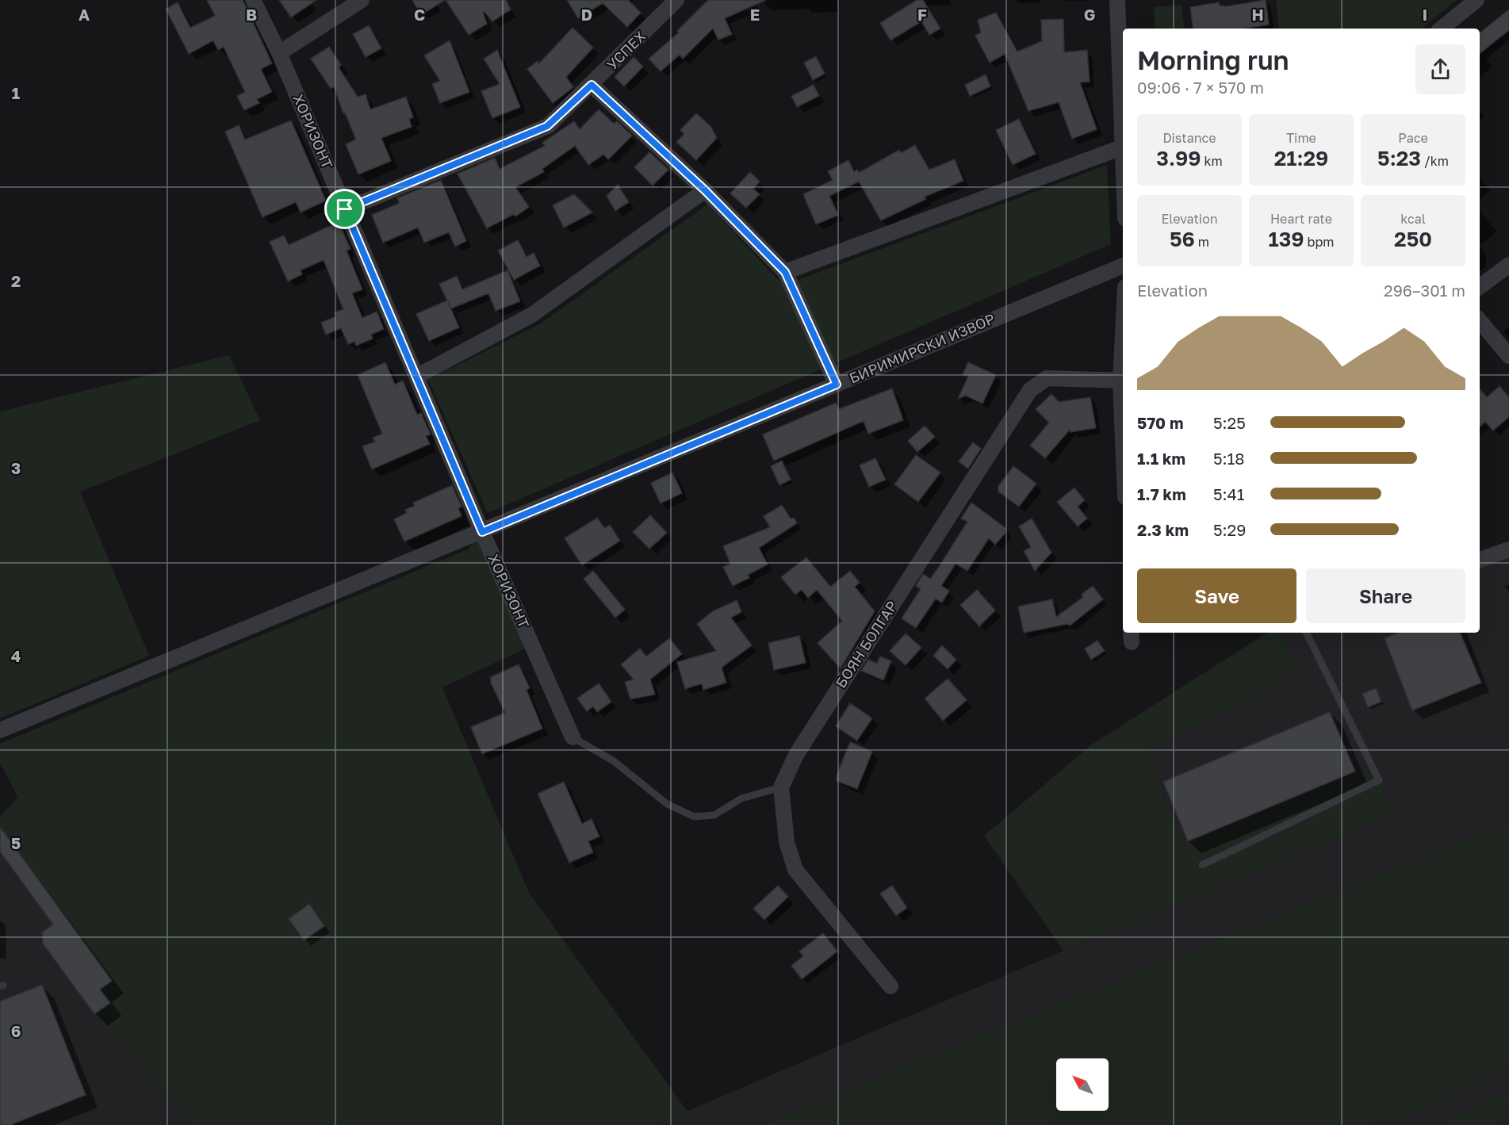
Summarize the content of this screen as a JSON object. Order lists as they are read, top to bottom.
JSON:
{
  "streets": {
    "street": [
      "УСПЕХ",
      "ХОРИЗОНТ",
      "БИРИМИРСКИ ИЗВОР",
      "БОЯН БОЛГАР"
    ]
  },
  "crossings": [
    ["УСПЕХ", "ХОРИЗОНТ"],
    ["ХОРИЗОНТ", "БИРИМИРСКИ ИЗВОР"]
  ],
  "north": "top left",
  "page": {
    "heading": ["Morning run", "09:06 · 7 × 570 m"],
    "stats": [
      ["Distance", "3.99 km"],
      ["Time", "21:29"],
      ["Pace", "5:23 /km"],
      ["Elevation", "56 m"],
      ["Heart rate", "139 bpm"],
      ["kcal", "250"]
    ],
    "chart": ["Elevation", "296–301 m"],
    "list": [
      {
        "name": "570 m",
        "note": "5:25"
      },
      {
        "name": "1.1 km",
        "note": "5:18"
      },
      {
        "name": "1.7 km",
        "note": "5:41"
      },
      {
        "name": "2.3 km",
        "note": "5:29"
      }
    ],
    "buttons": ["Save", "Share"]
  },
  "grid": {
    "columns": [
      "A",
      "B",
      "C",
      "D",
      "E",
      "F",
      "G",
      "H",
      "I"
    ],
    "rows": [
      "1",
      "2",
      "3",
      "4",
      "5",
      "6"
    ]
  }
}
